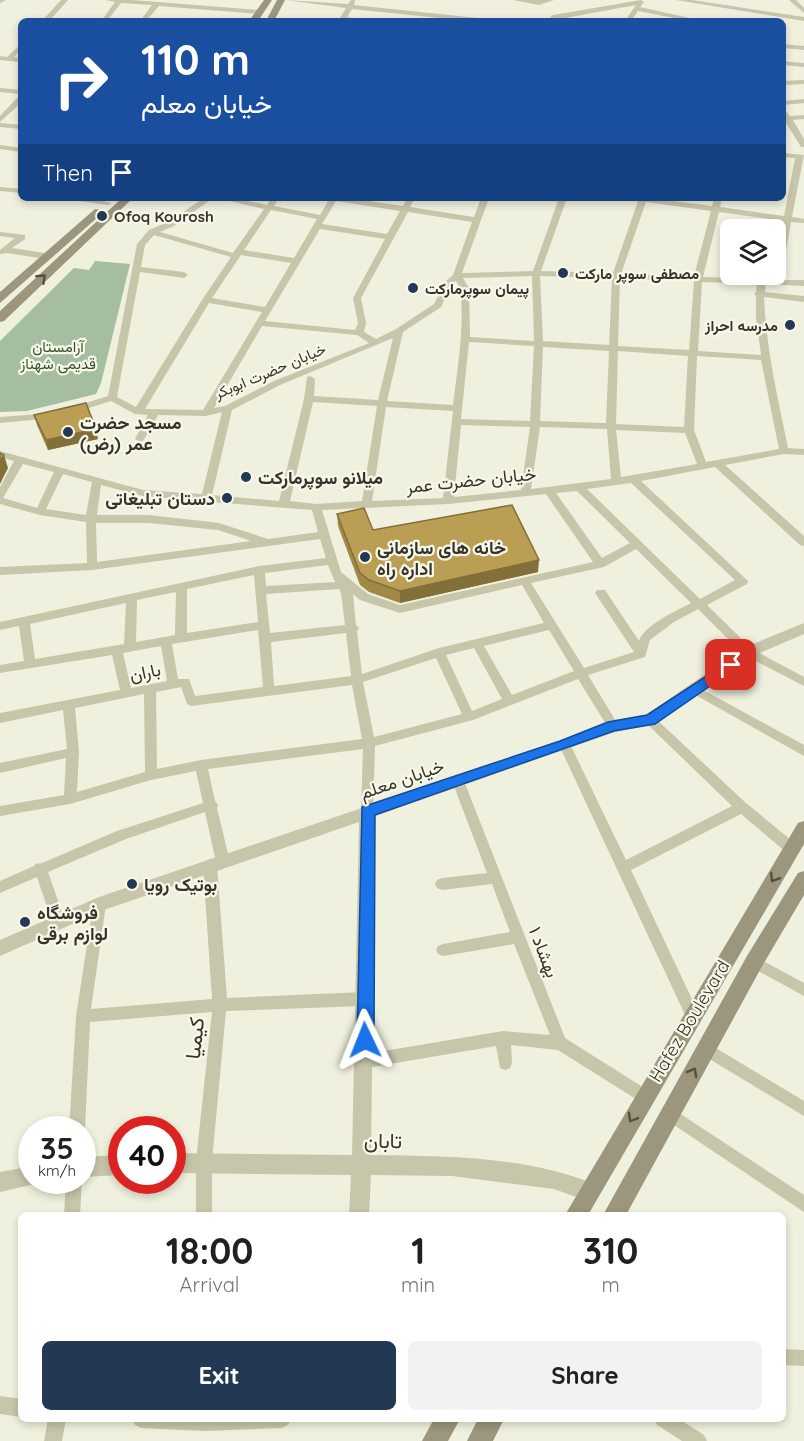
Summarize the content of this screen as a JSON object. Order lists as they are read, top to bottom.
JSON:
{
  "streets": {
    "main road": ["Hafez Boulevard"],
    "street": [
      "خیابان حضرت ابوبکر",
      "خیابان حضرت عمر",
      "باران",
      "خیابان معلم",
      "بهشاد ۱",
      "کیمیا",
      "تابان"
    ]
  },
  "crossings": [
    ["خیابان معلم", "بهشاد ۱"],
    ["خیابان معلم", "کیمیا"],
    ["Hafez Boulevard", "تابان"],
    ["کیمیا", "تابان"]
  ],
  "parks": ["آرامستان قدیمی شهناز"],
  "places": [
    "Ofoq Kourosh",
    "مصطفی سوپر مارکت",
    "پیمان سوپرمارکت",
    "مدرسه احراز",
    "مسجد حضرت عمر (رض)",
    "میلانو سوپرمارکت",
    "دستان تبلیغاتی",
    "خانه های سازمانی اداره راه",
    "بوتیک رویا",
    "فروشگاه لوازم برقی"
  ],
  "page": {
    "turn": ["110 m", "خیابان معلم"],
    "then": "Then",
    "speed": "35 km/h",
    "limit": "40",
    "eta": [
      "18:00",
      "Arrival",
      "1",
      "min",
      "310",
      "m"
    ],
    "buttons": ["Exit", "Share"]
  }
}
